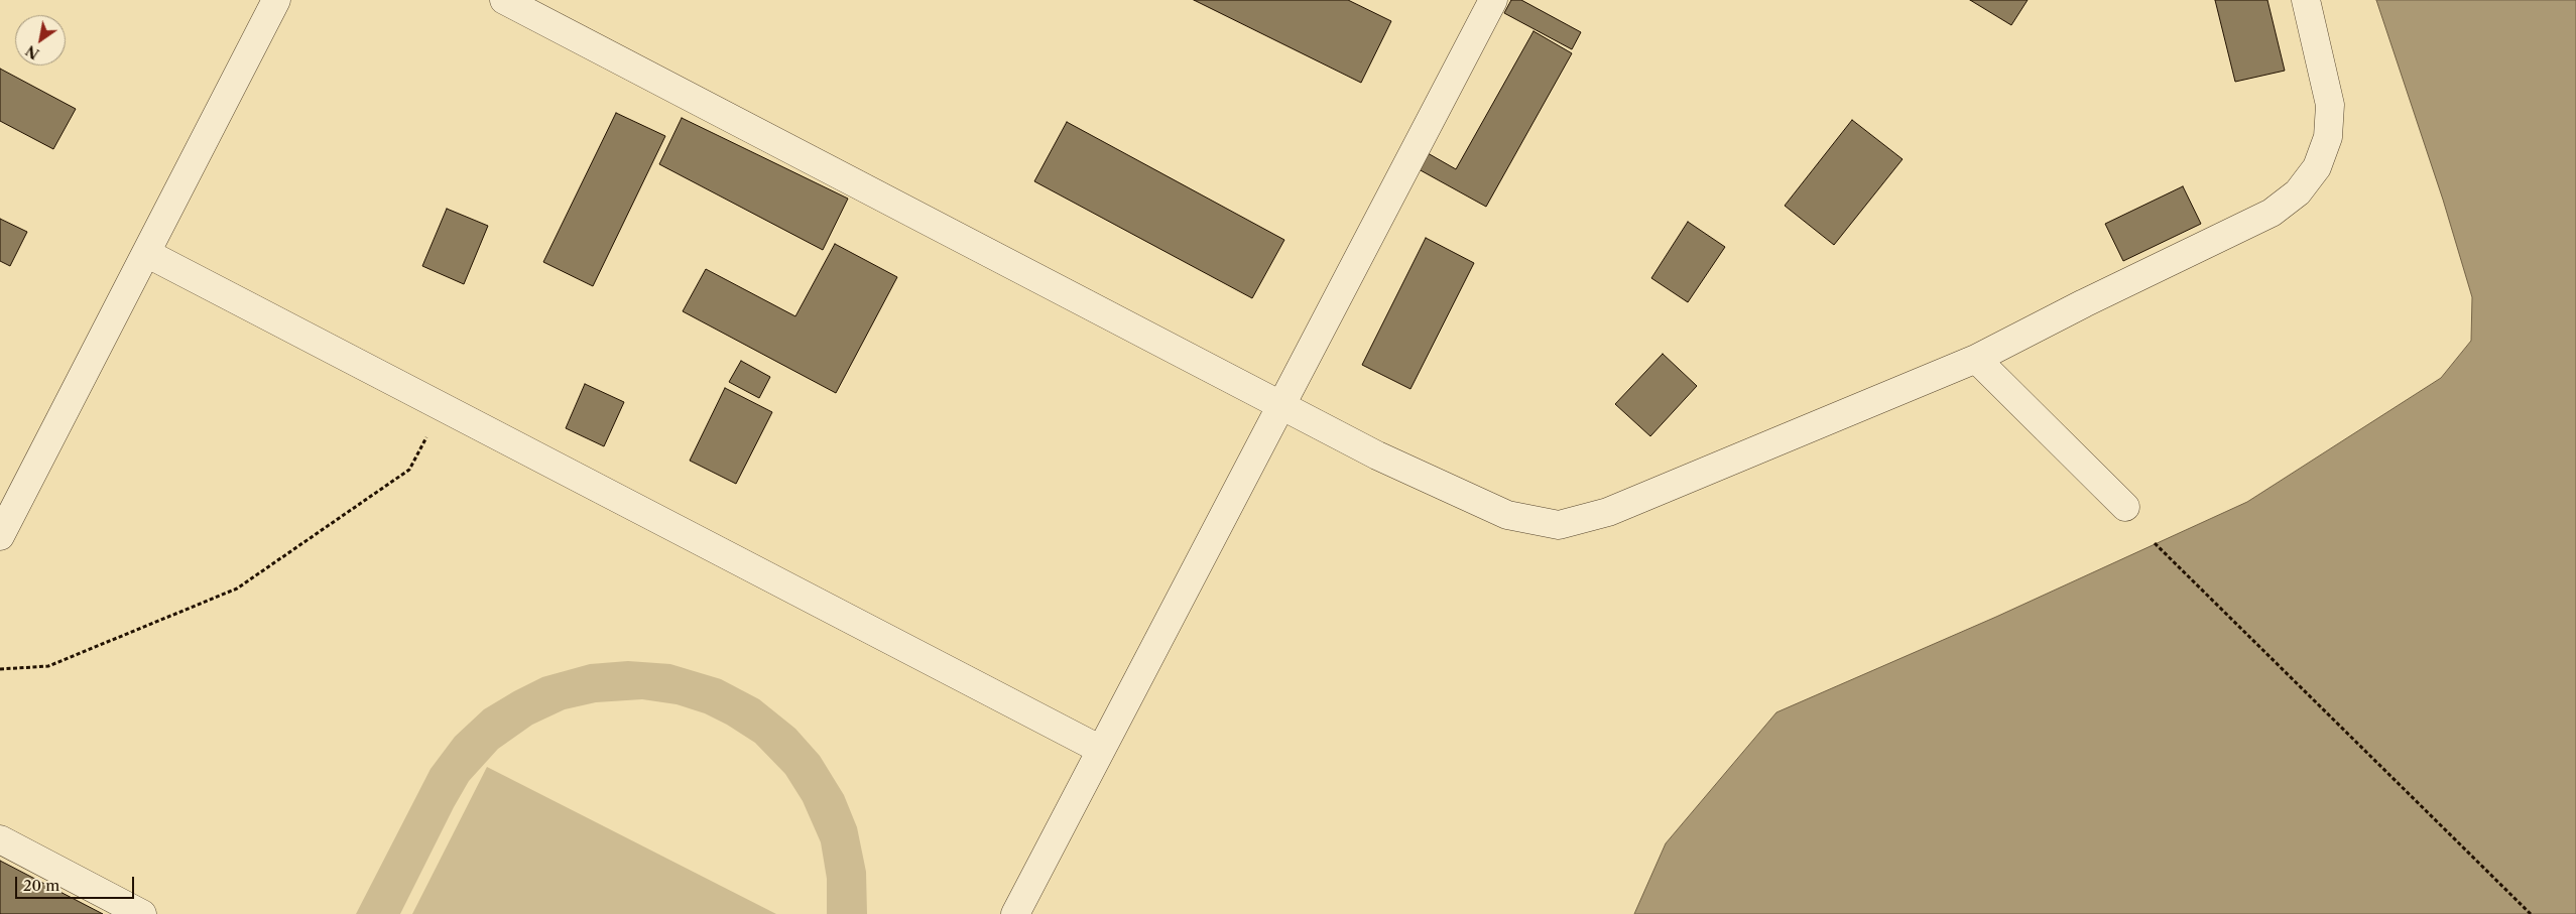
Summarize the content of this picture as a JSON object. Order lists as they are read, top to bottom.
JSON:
{
  "scale_bar": "20 m",
  "north": "bottom left"
}
